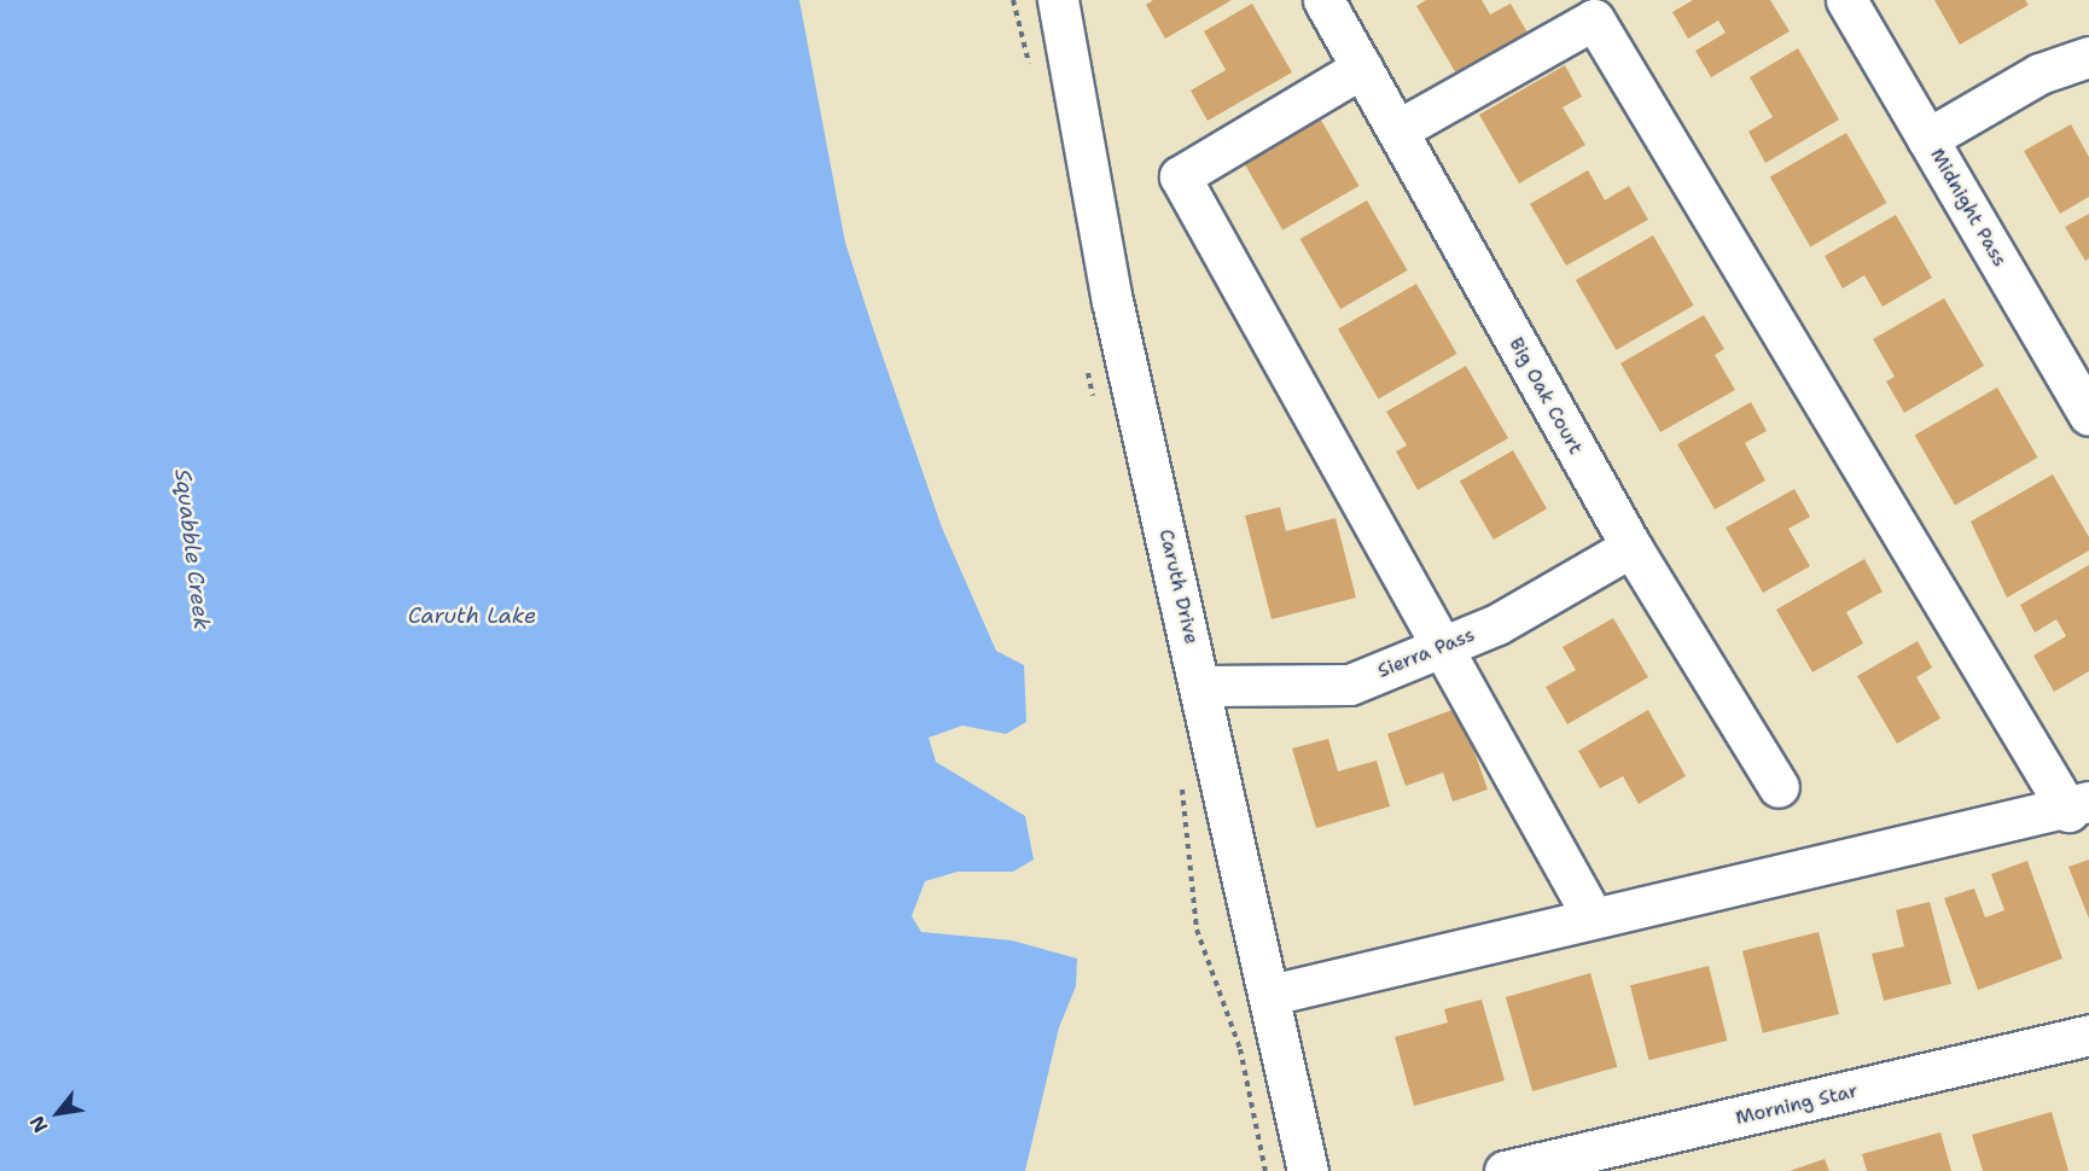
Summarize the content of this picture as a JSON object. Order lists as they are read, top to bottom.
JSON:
{
  "streets": {
    "street": [
      "Midnight Pass",
      "Big Oak Court",
      "Caruth Drive",
      "Sierra Pass",
      "Morning Star"
    ]
  },
  "crossings": [
    ["Big Oak Court", "Sierra Pass"],
    ["Caruth Drive", "Sierra Pass"]
  ],
  "water": ["Squabble Creek", "Caruth Lake"],
  "north": "bottom left"
}
